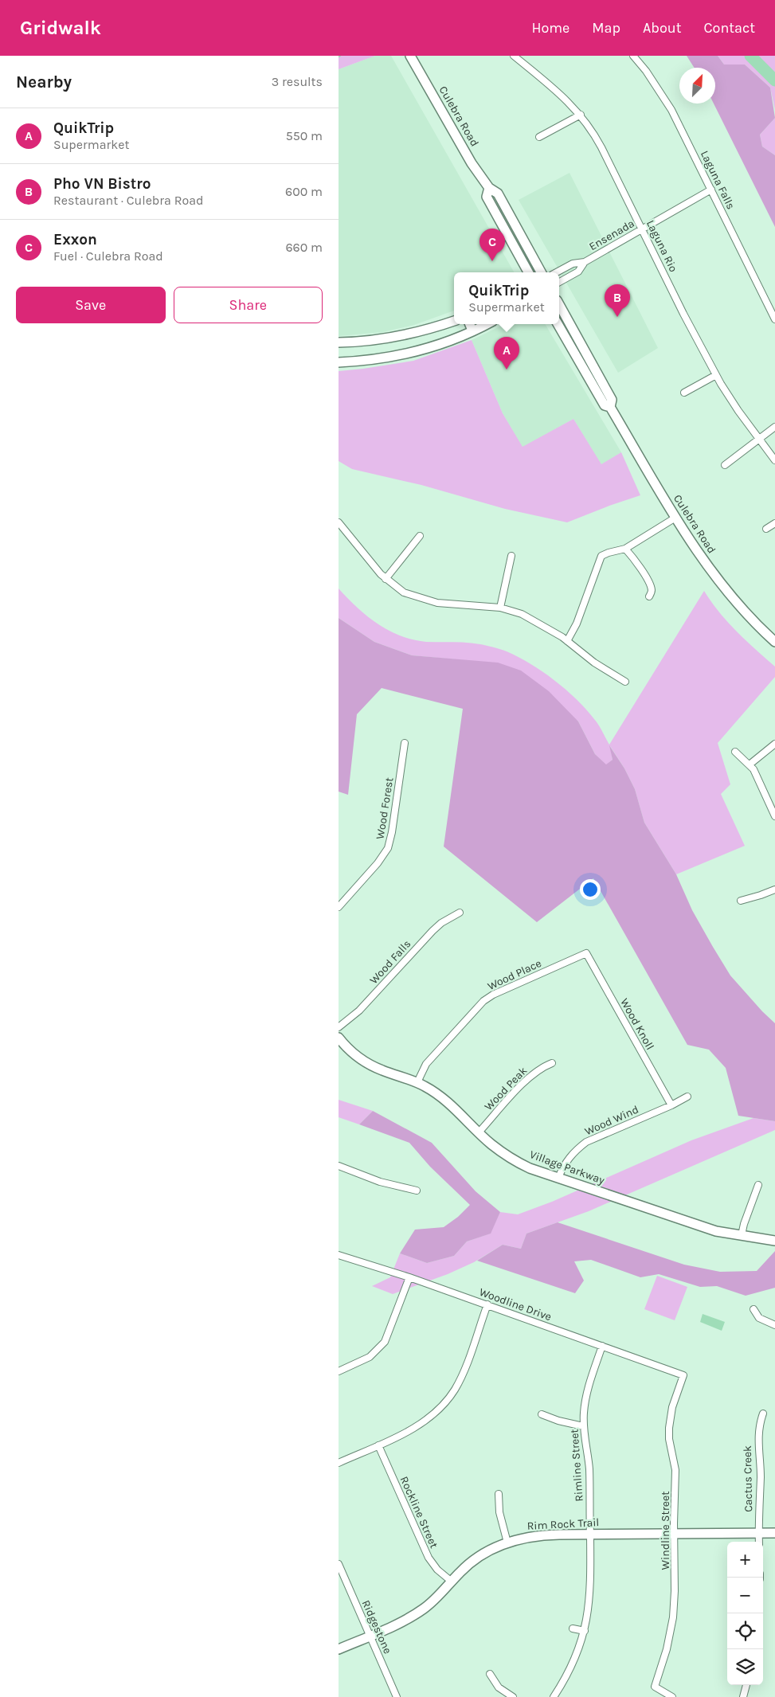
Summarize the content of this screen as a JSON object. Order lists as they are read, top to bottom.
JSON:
{
  "streets": {
    "main road": ["Culebra Road", "Village Parkway", "Rim Rock Trail"],
    "street": [
      "Laguna Falls",
      "Ensenada",
      "Laguna Rio",
      "Wood Forest",
      "Wood Falls",
      "Wood Place",
      "Wood Knoll",
      "Wood Peak",
      "Wood Wind",
      "Woodline Drive",
      "Rimline Street",
      "Cactus Creek",
      "Rockline Street",
      "Windline Street",
      "Ridgestone"
    ]
  },
  "crossings": [
    ["Laguna Falls", "Ensenada"],
    ["Ensenada", "Laguna Rio"],
    ["Wood Place", "Wood Knoll"],
    ["Wood Place", "Village Parkway"],
    ["Wood Knoll", "Wood Wind"],
    ["Wood Peak", "Village Parkway"],
    ["Wood Wind", "Village Parkway"],
    ["Woodline Drive", "Rimline Street"],
    ["Woodline Drive", "Windline Street"],
    ["Rimline Street", "Rim Rock Trail"],
    ["Cactus Creek", "Rim Rock Trail"],
    ["Rockline Street", "Rim Rock Trail"],
    ["Rim Rock Trail", "Windline Street"],
    ["Rim Rock Trail", "Ridgestone"]
  ],
  "north": "top right",
  "page": {
    "header": "Gridwalk",
    "nav": [
      "Home",
      "Map",
      "About",
      "Contact"
    ],
    "heading": ["Nearby", "3 results"],
    "list": [
      {
        "mark": "A",
        "name": "QuikTrip",
        "note": "Supermarket",
        "value": "550 m"
      },
      {
        "mark": "B",
        "name": "Pho VN Bistro",
        "note": "Restaurant · Culebra Road",
        "value": "600 m"
      },
      {
        "mark": "C",
        "name": "Exxon",
        "note": "Fuel · Culebra Road",
        "value": "660 m"
      }
    ],
    "pins": ["C", "B", "A"],
    "popup": ["QuikTrip", "Supermarket"],
    "buttons": ["Save", "Share"],
    "map_buttons": ["+", "−"]
  }
}
